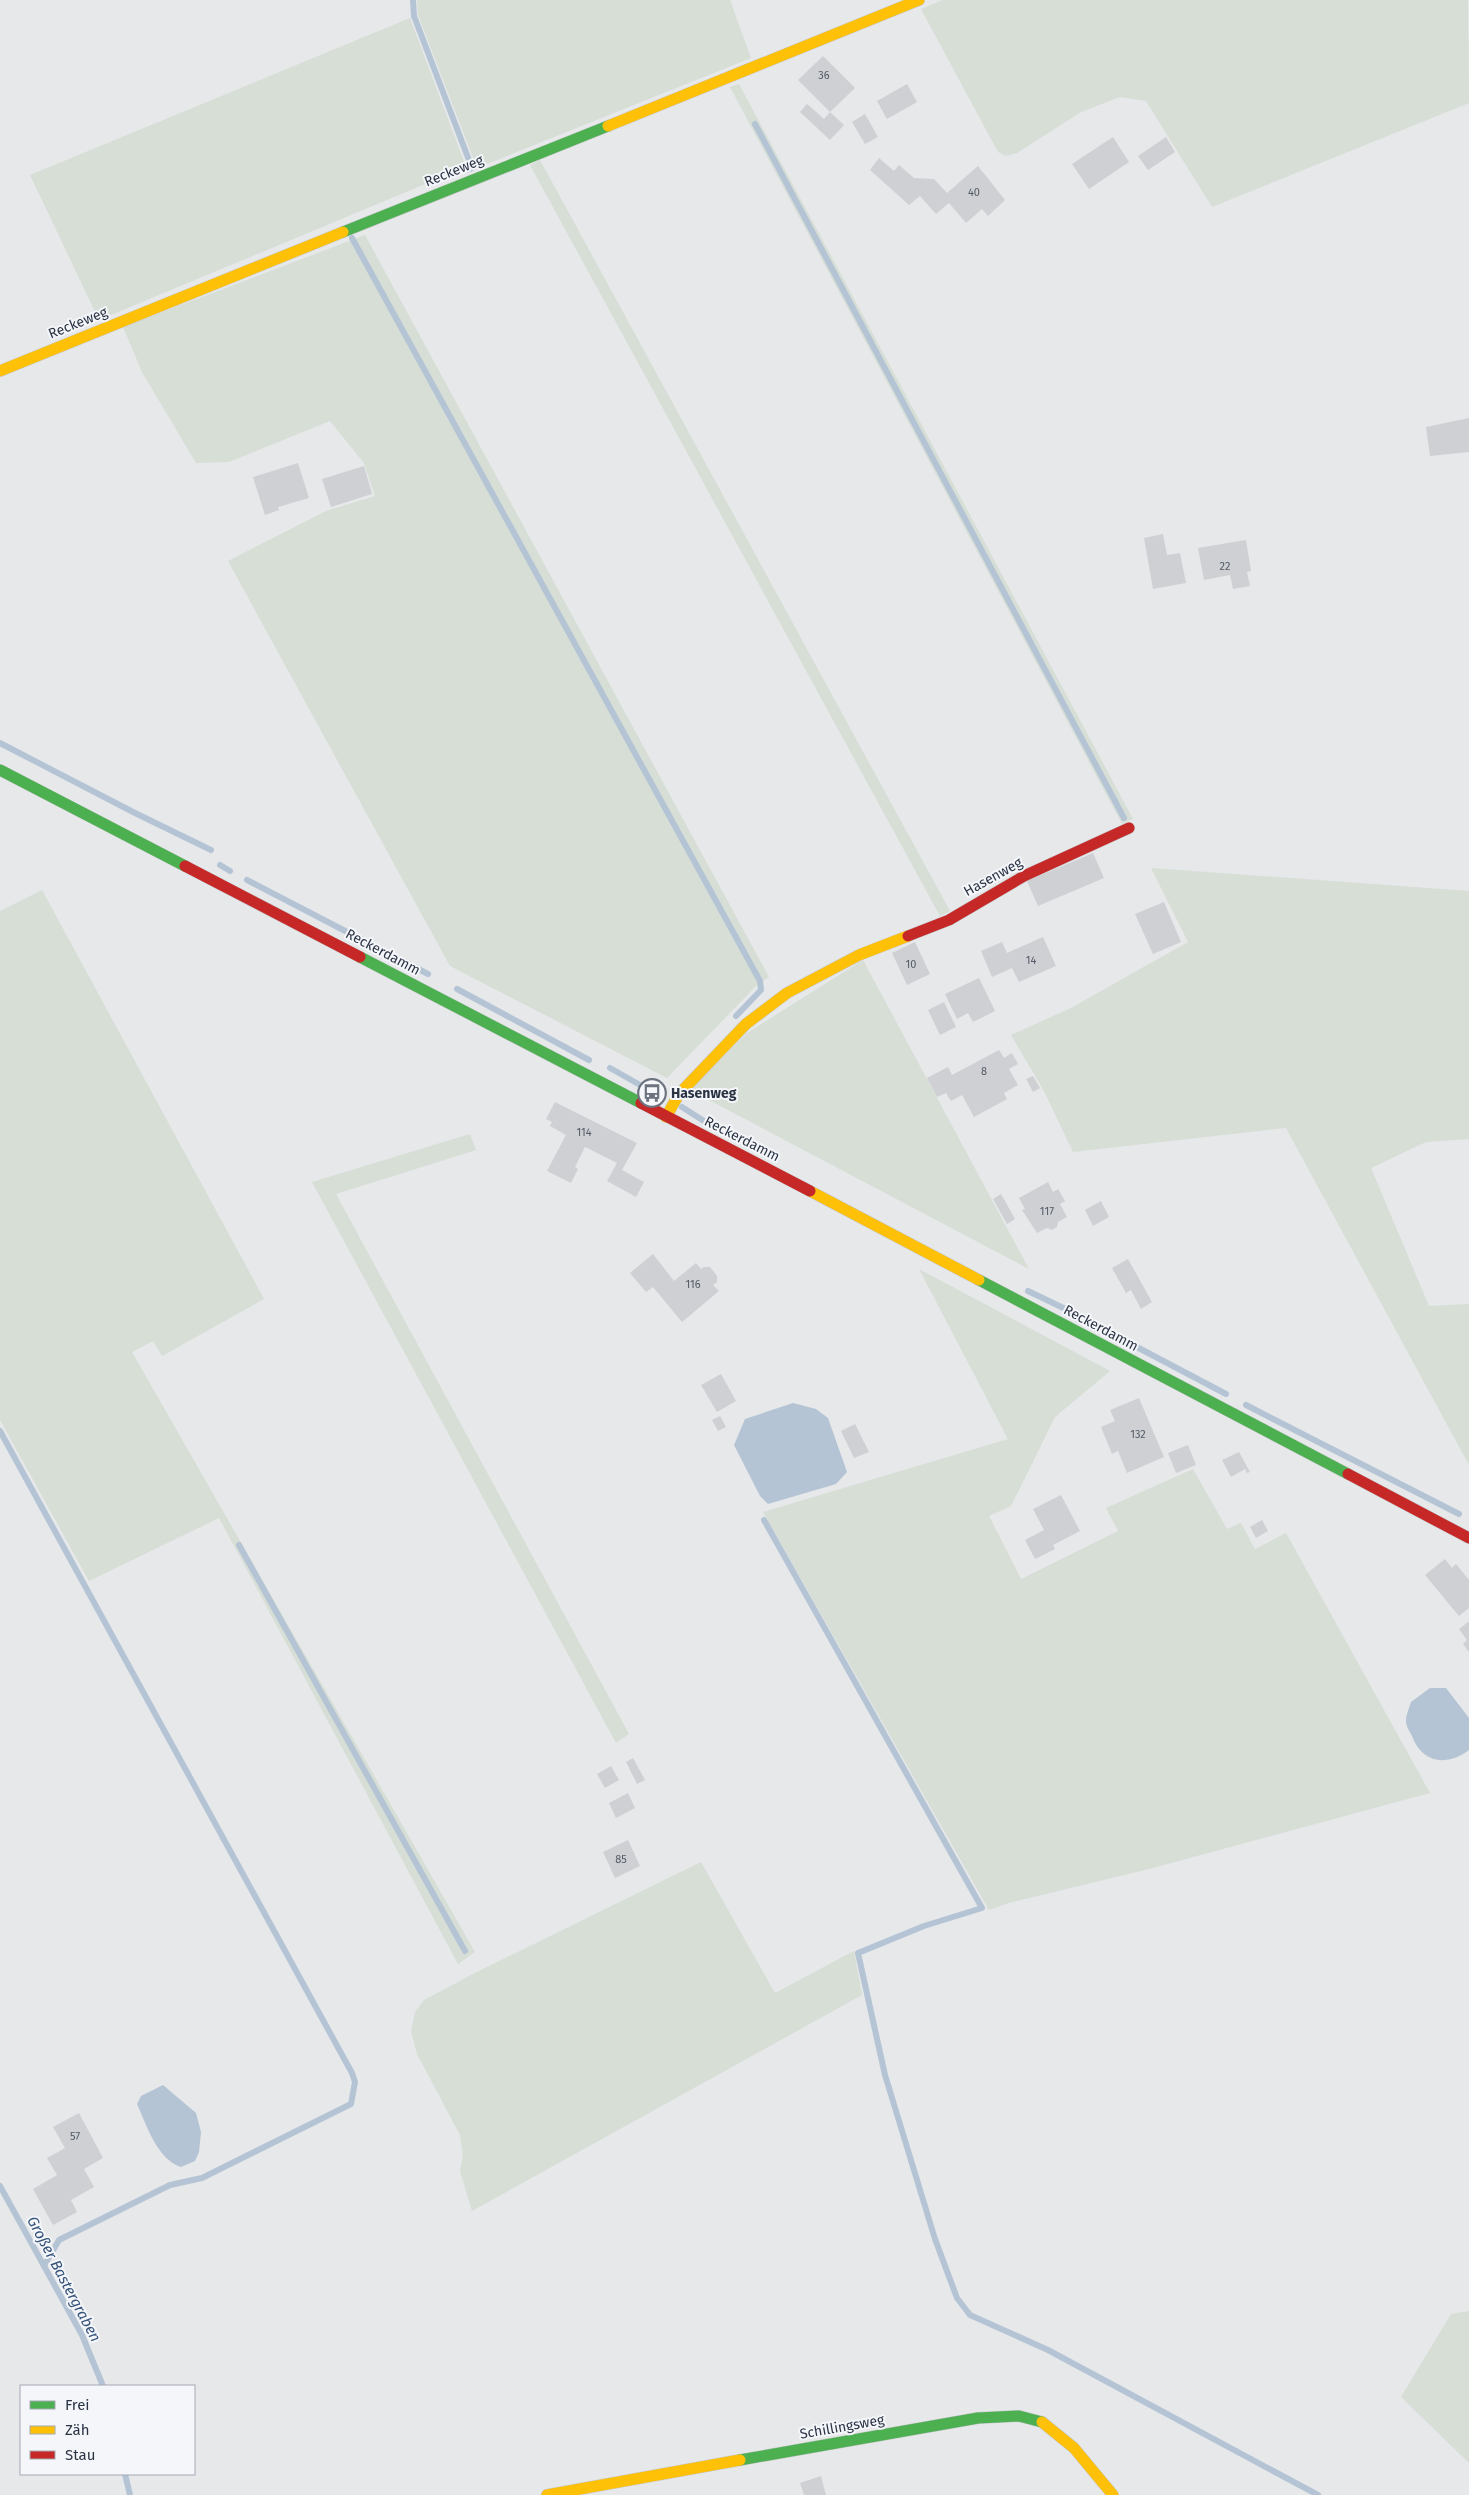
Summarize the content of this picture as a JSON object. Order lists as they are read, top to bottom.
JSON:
{
  "streets": {
    "street": [
      "Reckeweg",
      "Hasenweg",
      "Reckerdamm",
      "Schillingsweg"
    ]
  },
  "crossings": [
    ["Hasenweg", "Reckerdamm"]
  ],
  "water": ["Großer Bastergraben"],
  "places": {
    "bus stop": ["Hasenweg"]
  },
  "house_numbers": [
    "36",
    "40",
    "22",
    "14",
    "10",
    "8",
    "114",
    "117",
    "116",
    "132",
    "85",
    "57"
  ],
  "legend": ["Frei", "Zäh", "Stau"]
}
